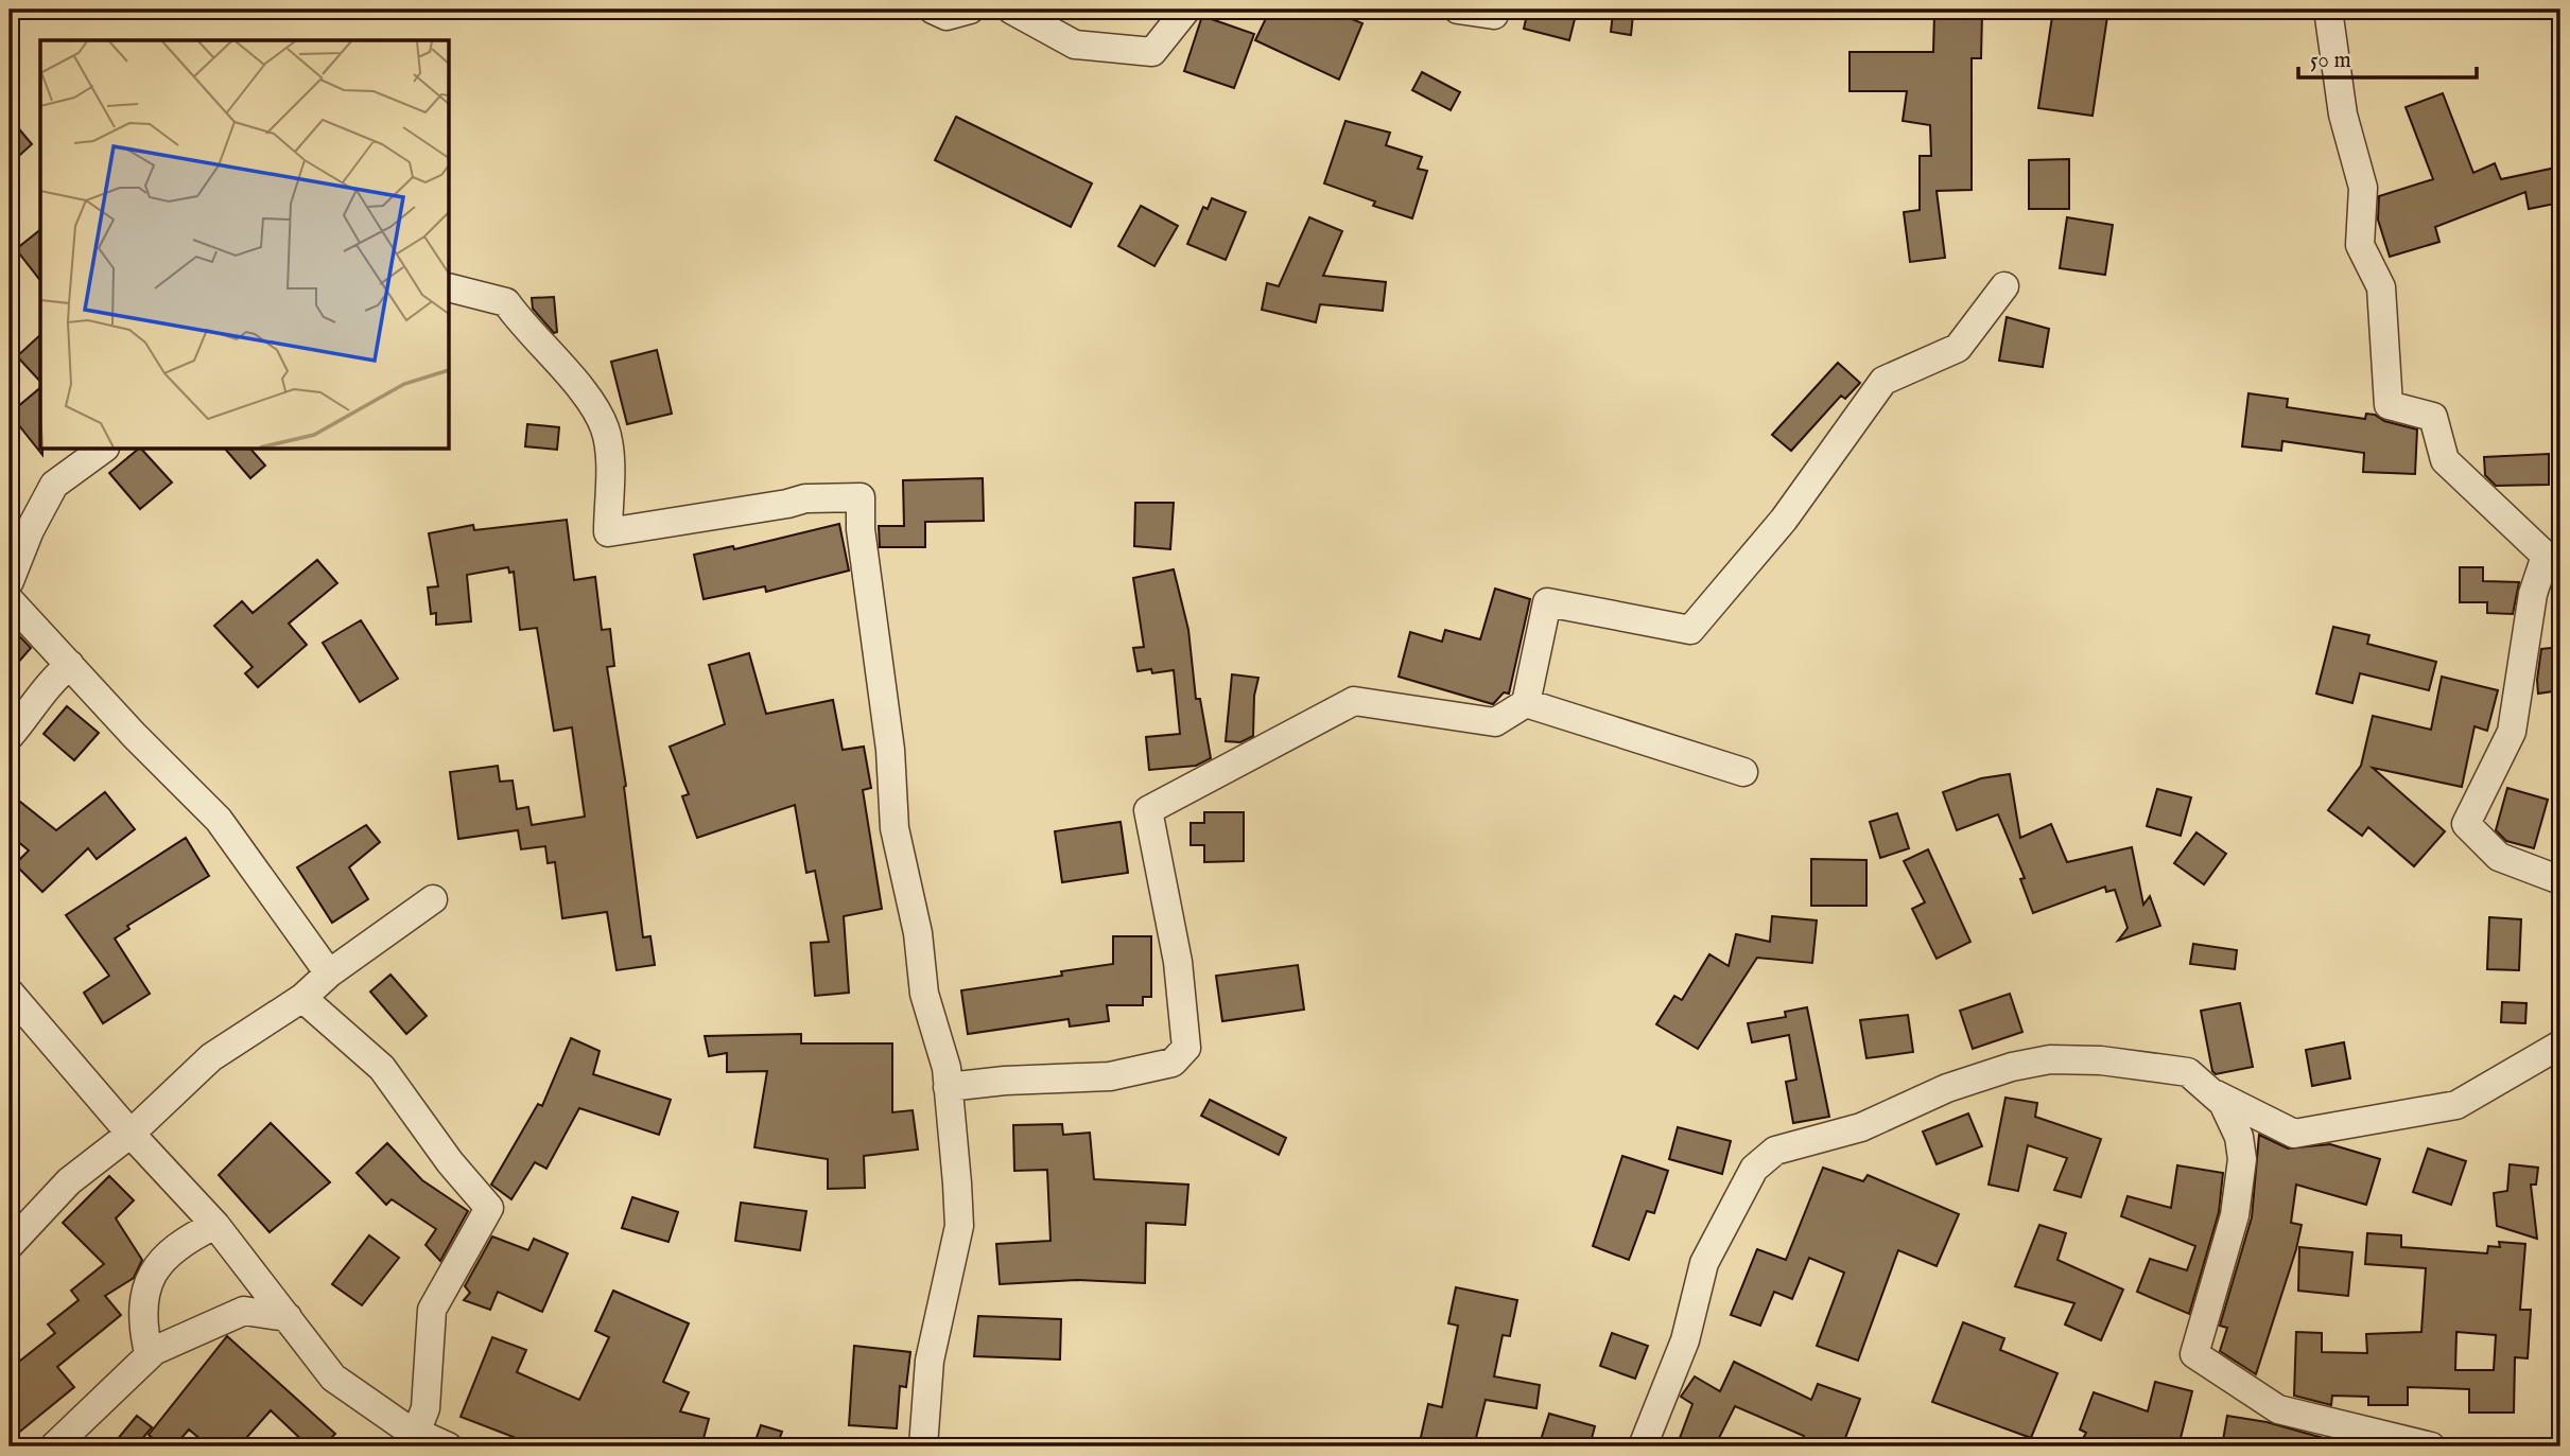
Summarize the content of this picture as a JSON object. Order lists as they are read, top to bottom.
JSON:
{
  "scale_bar": "50 m"
}
